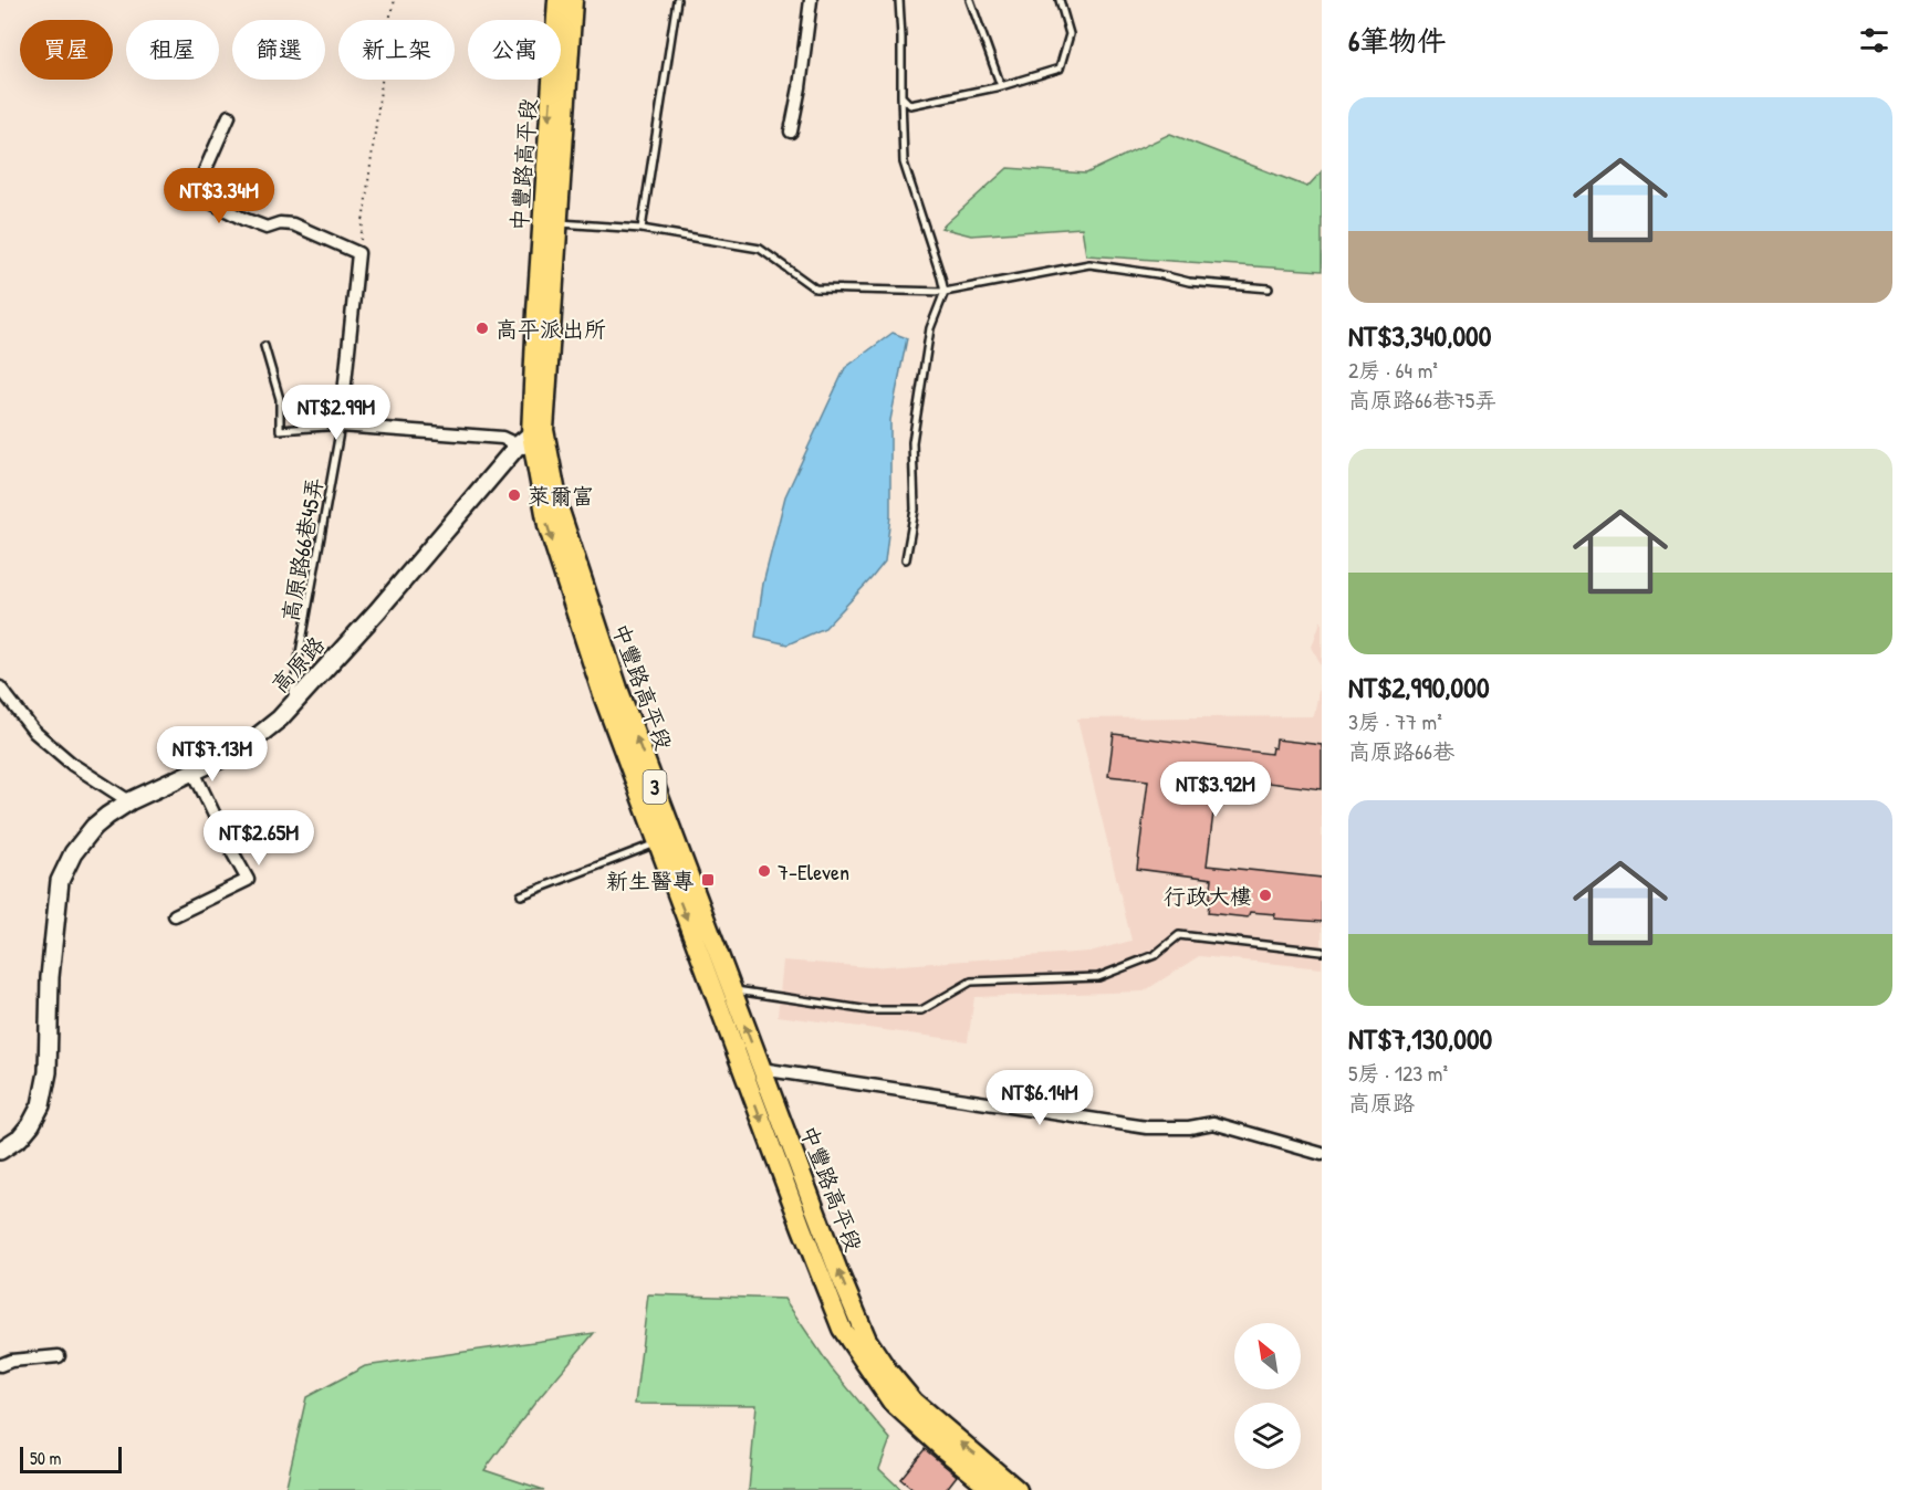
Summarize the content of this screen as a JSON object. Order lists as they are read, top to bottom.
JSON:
{
  "streets": {
    "main road": ["中豐路高平段", "3"],
    "street": ["高原路"],
    "lane": ["高原路66巷45弄"]
  },
  "crossings": [
    ["中豐路高平段", "高原路"],
    ["高原路66巷45弄", "高原路"]
  ],
  "places": {
    "other": [
      "高平派出所",
      "萊爾富",
      "7-Eleven",
      "行政大樓"
    ],
    "transit": ["新生醫專"]
  },
  "scale_bar": "50 m",
  "north": "top left",
  "page": {
    "heading": "6筆物件",
    "chip": [
      "買屋",
      "租屋",
      "篩選",
      "新上架",
      "公寓"
    ],
    "list": [
      {
        "name": "NT$3,340,000",
        "note": "2房 · 64 m² · 高原路66巷75弄"
      },
      {
        "name": "NT$2,990,000",
        "note": "3房 · 77 m² · 高原路66巷"
      },
      {
        "name": "NT$7,130,000",
        "note": "5房 · 123 m² · 高原路"
      }
    ],
    "price": [
      "NT$3.34M",
      "NT$2.99M",
      "NT$7.13M",
      "NT$3.92M",
      "NT$2.65M",
      "NT$6.14M"
    ],
    "scale": "50 m"
  }
}
